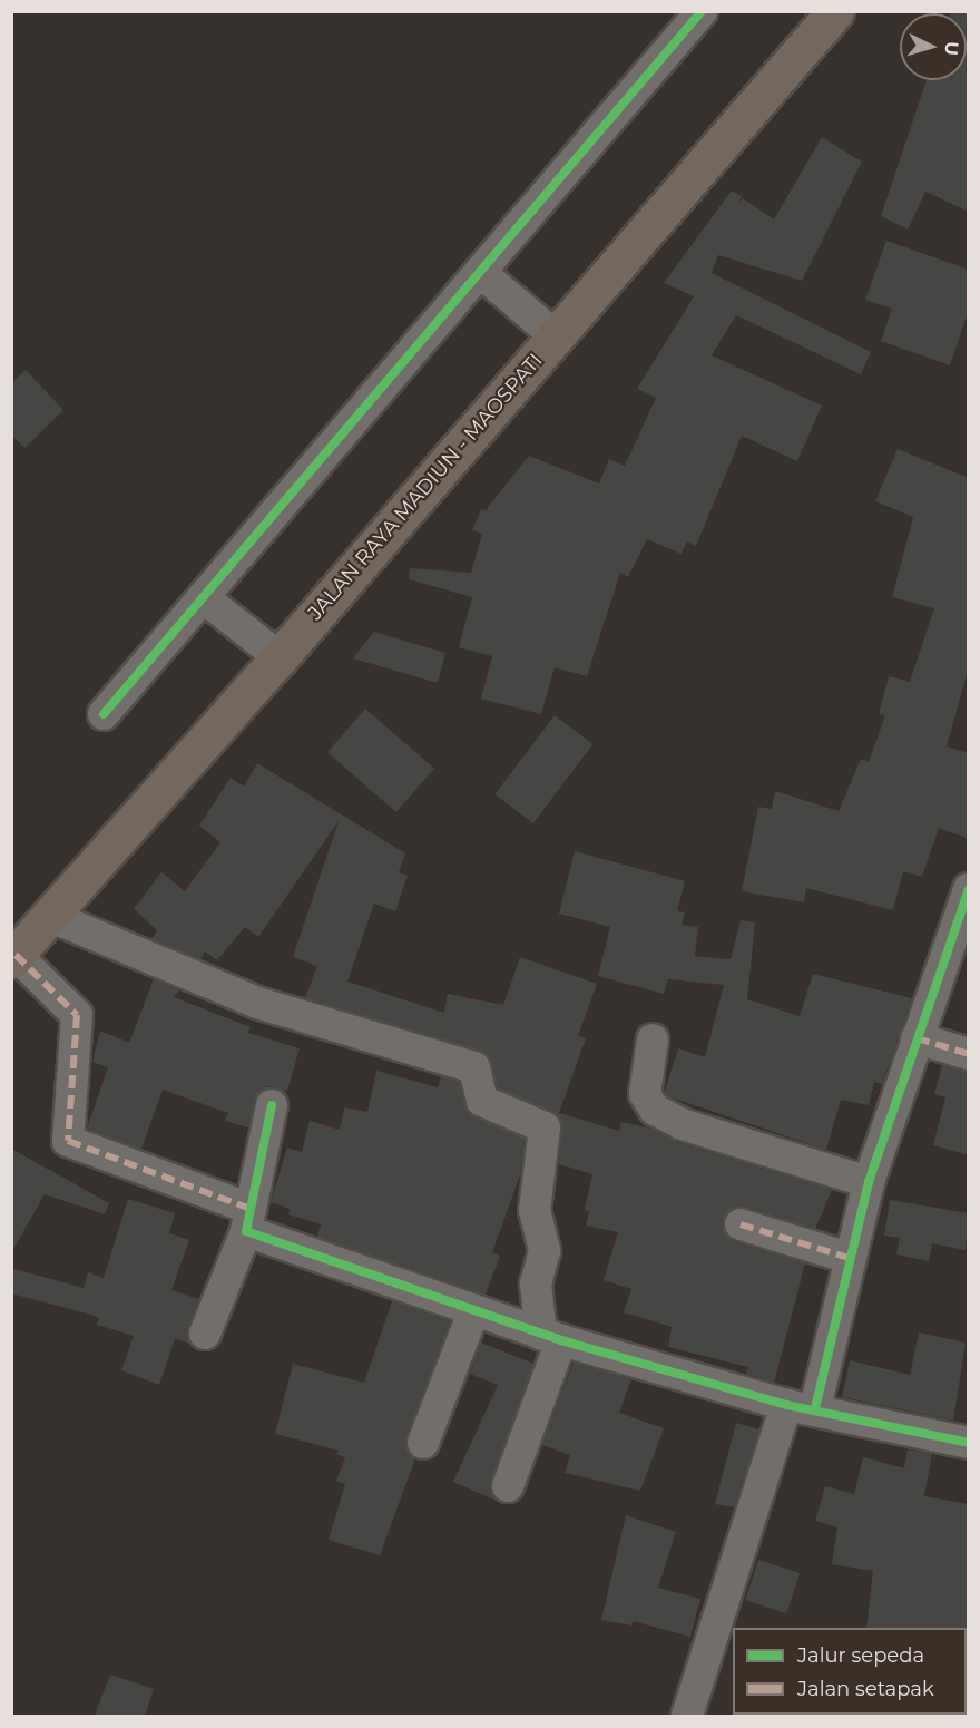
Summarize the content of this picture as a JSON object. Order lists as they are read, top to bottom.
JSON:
{
  "streets": {
    "highway": ["JALAN RAYA MADIUN - MAOSPATI"]
  },
  "legend": ["Jalur sepeda", "Jalan setapak"],
  "north": "right"
}
